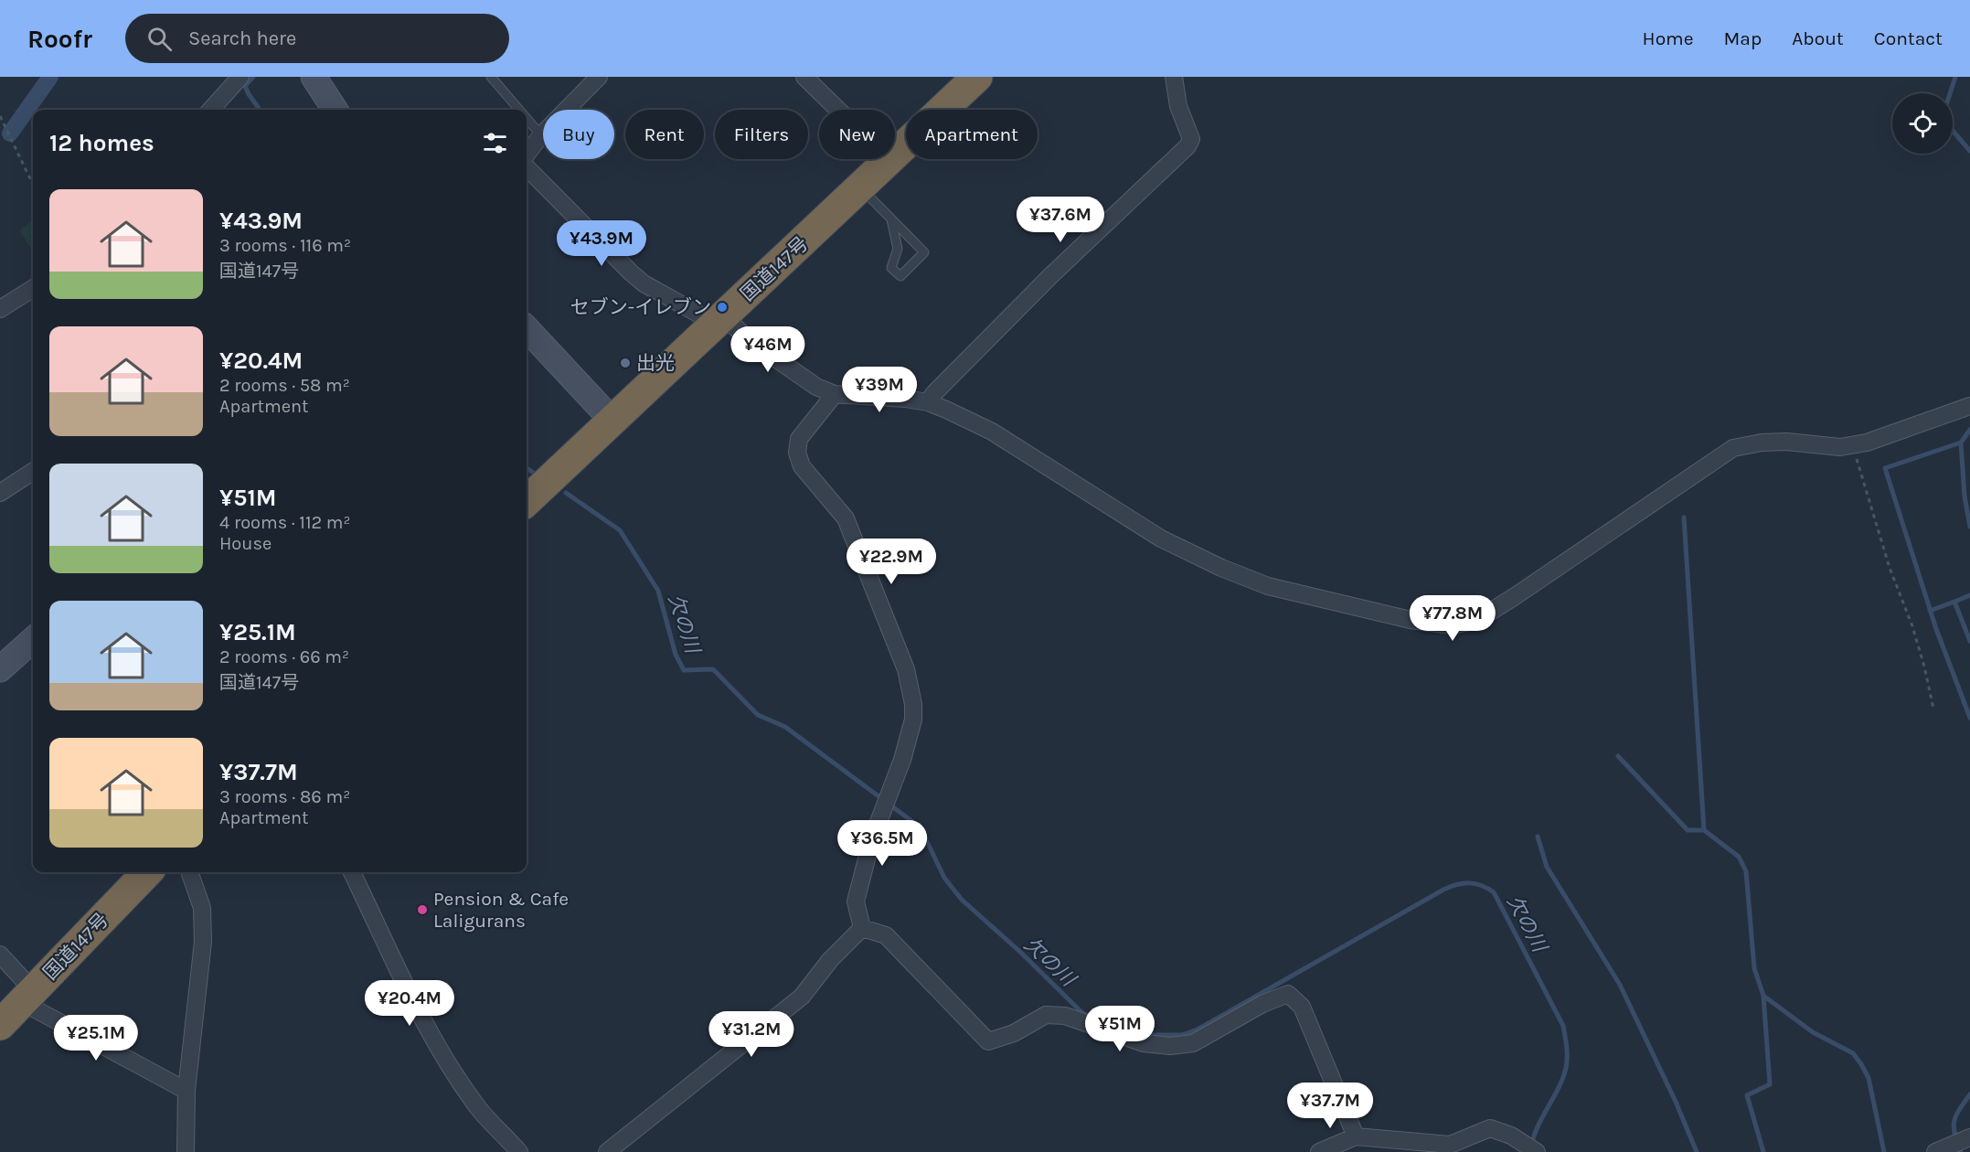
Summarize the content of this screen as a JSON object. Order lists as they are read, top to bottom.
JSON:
{
  "streets": {
    "highway": ["国道147号"]
  },
  "water": ["欠の川"],
  "places": ["セブン-イレブン", "出光", "Pension & Cafe Laligurans"],
  "page": {
    "header": "Roofr",
    "search": "Search here",
    "nav": [
      "Home",
      "Map",
      "About",
      "Contact"
    ],
    "chip": [
      "Buy",
      "Rent",
      "Filters",
      "New",
      "Apartment"
    ],
    "heading": "12 homes",
    "list": [
      {
        "name": "¥43.9M",
        "note": "3 rooms · 116 m² · 国道147号"
      },
      {
        "name": "¥20.4M",
        "note": "2 rooms · 58 m² · Apartment"
      },
      {
        "name": "¥51M",
        "note": "4 rooms · 112 m² · House"
      },
      {
        "name": "¥25.1M",
        "note": "2 rooms · 66 m² · 国道147号"
      },
      {
        "name": "¥37.7M",
        "note": "3 rooms · 86 m² · Apartment"
      }
    ],
    "price": [
      "¥37.6M",
      "¥43.9M",
      "¥46M",
      "¥39M",
      "¥22.9M",
      "¥77.8M",
      "¥36.5M",
      "¥20.4M",
      "¥51M",
      "¥31.2M",
      "¥25.1M",
      "¥37.7M"
    ]
  }
}
